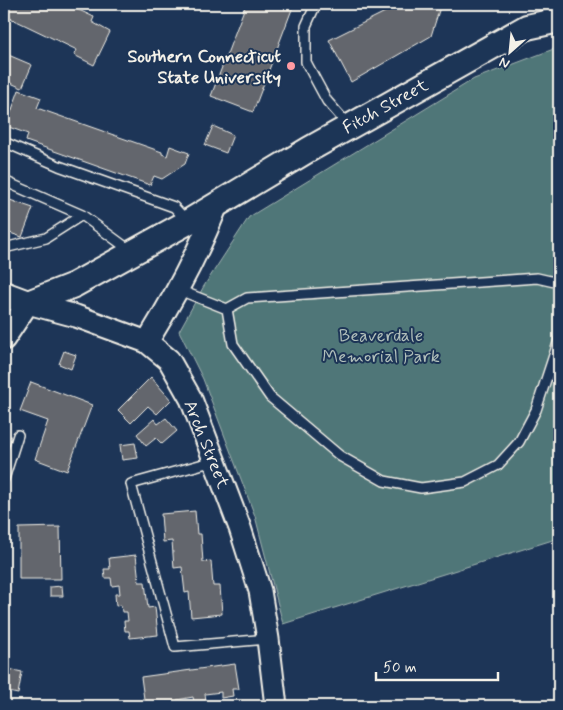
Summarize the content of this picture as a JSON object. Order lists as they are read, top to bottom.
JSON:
{
  "streets": {
    "main road": ["Fitch Street", "Arch Street"]
  },
  "crossings": [
    ["Fitch Street", "Arch Street"]
  ],
  "parks": ["Beaverdale Memorial Park"],
  "places": ["Southern Connecticut State University"],
  "scale_bar": "50 m",
  "north": "bottom left"
}
